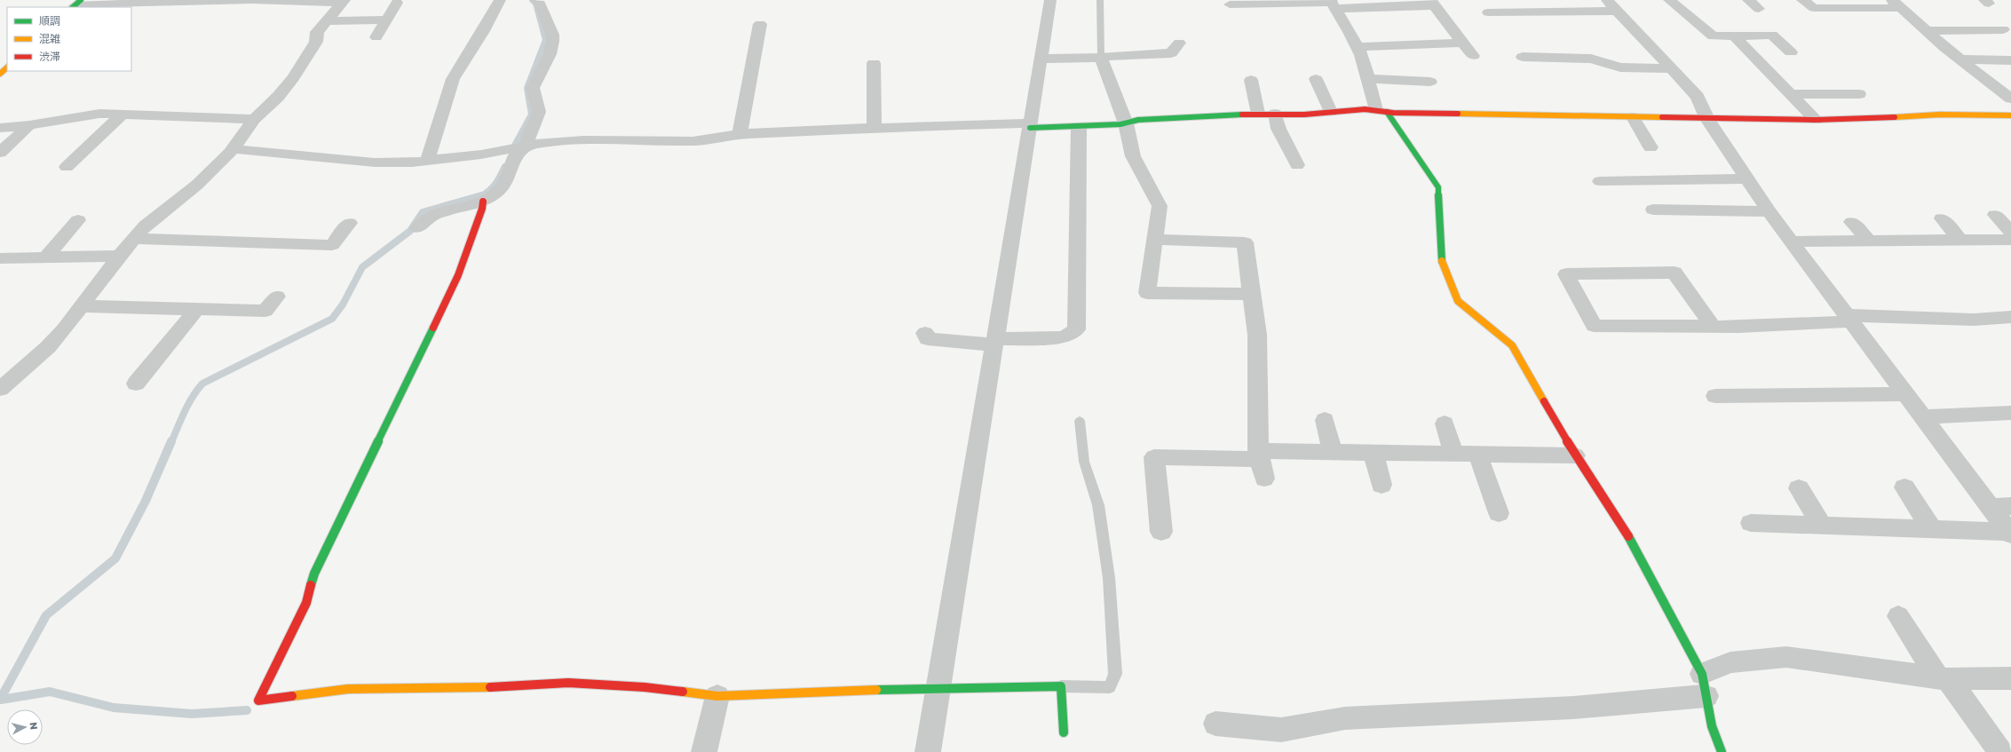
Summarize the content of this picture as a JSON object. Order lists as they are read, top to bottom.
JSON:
{
  "legend": ["順調", "混雑", "渋滞"],
  "north": "right"
}
